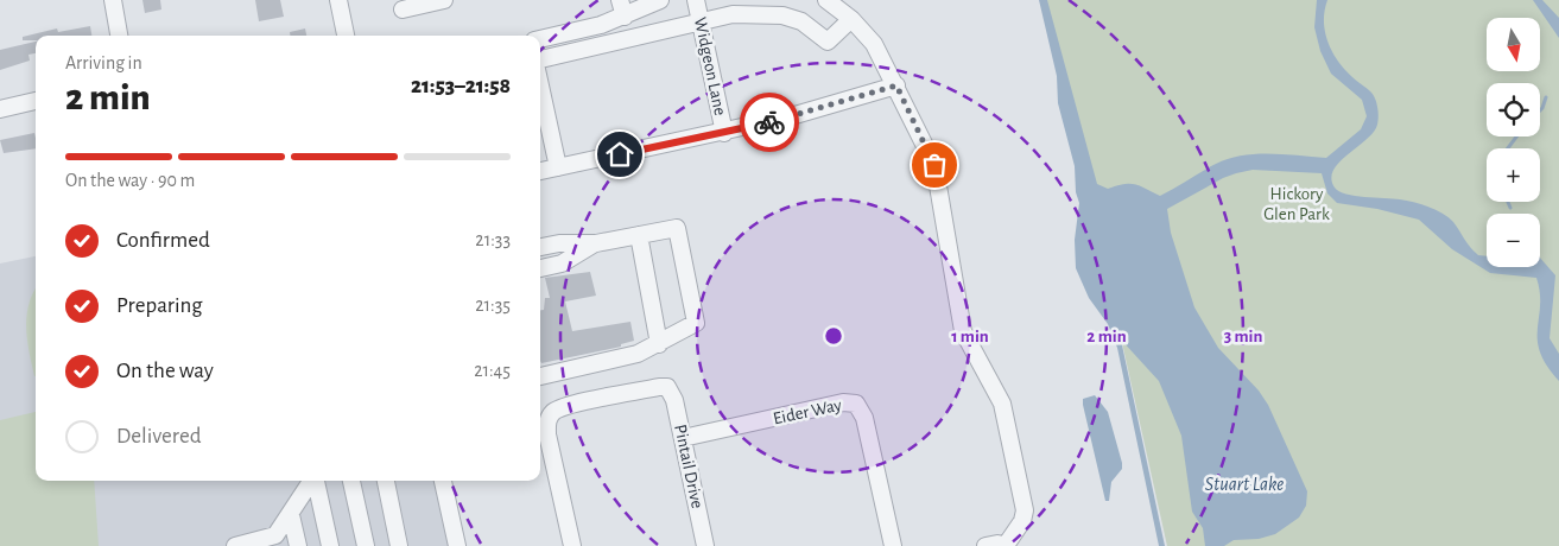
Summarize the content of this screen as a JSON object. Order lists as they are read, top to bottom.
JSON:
{
  "streets": {
    "street": ["Widgeon Lane", "Eider Way", "Pintail Drive"]
  },
  "crossings": [
    ["Eider Way", "Pintail Drive"]
  ],
  "water": ["Stuart Lake"],
  "parks": ["Hickory Glen Park"],
  "north": "bottom",
  "page": {
    "map_buttons": ["+", "−"],
    "heading": ["2 min", "Arriving in", "21:53–21:58"],
    "bar": "On the way · 90 m",
    "list": [
      ["Confirmed", "21:33"],
      ["Preparing", "21:35"],
      ["On the way", "21:45"],
      "Delivered"
    ]
  },
  "rings": ["1 min", "2 min", "3 min"]
}
